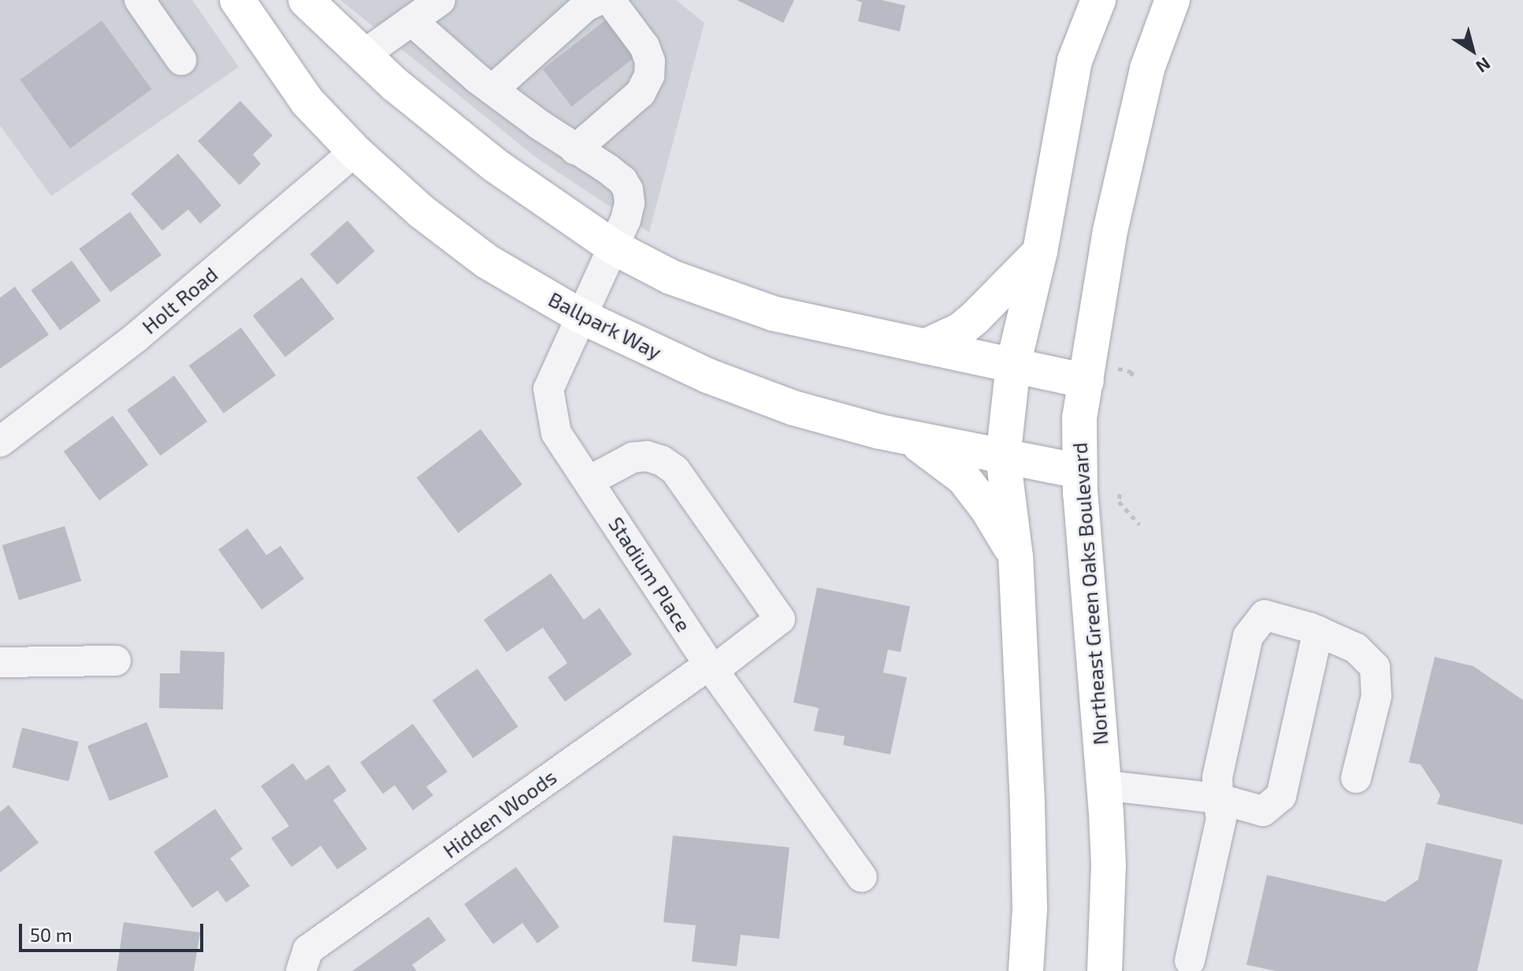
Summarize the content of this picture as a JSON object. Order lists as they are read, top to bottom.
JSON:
{
  "streets": {
    "main road": ["Ballpark Way", "Northeast Green Oaks Boulevard"],
    "street": ["Holt Road", "Stadium Place", "Hidden Woods"]
  },
  "crossings": [
    ["Holt Road", "Ballpark Way"],
    ["Ballpark Way", "Stadium Place"],
    ["Ballpark Way", "Northeast Green Oaks Boulevard"],
    ["Stadium Place", "Hidden Woods"]
  ],
  "scale_bar": "50 m",
  "north": "bottom right"
}
